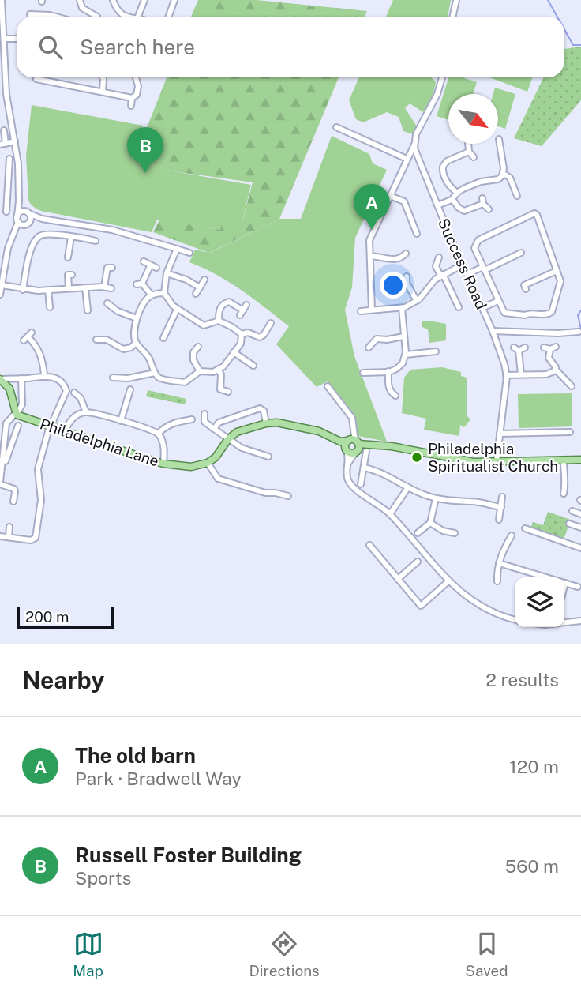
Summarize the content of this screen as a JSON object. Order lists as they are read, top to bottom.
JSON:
{
  "streets": {
    "main road": ["Philadelphia Lane"],
    "street": ["Success Road"]
  },
  "places": ["Philadelphia Spiritualist Church"],
  "scale_bar": "200 m",
  "north": "bottom right",
  "page": {
    "search": "Search here",
    "pins": ["B", "A"],
    "scale": "200 m",
    "heading": ["Nearby", "2 results"],
    "list": [
      {
        "mark": "A",
        "name": "The old barn",
        "note": "Park · Bradwell Way",
        "value": "120 m"
      },
      {
        "mark": "B",
        "name": "Russell Foster Building",
        "note": "Sports",
        "value": "560 m"
      }
    ],
    "nav": ["Map", "Directions", "Saved"]
  }
}
